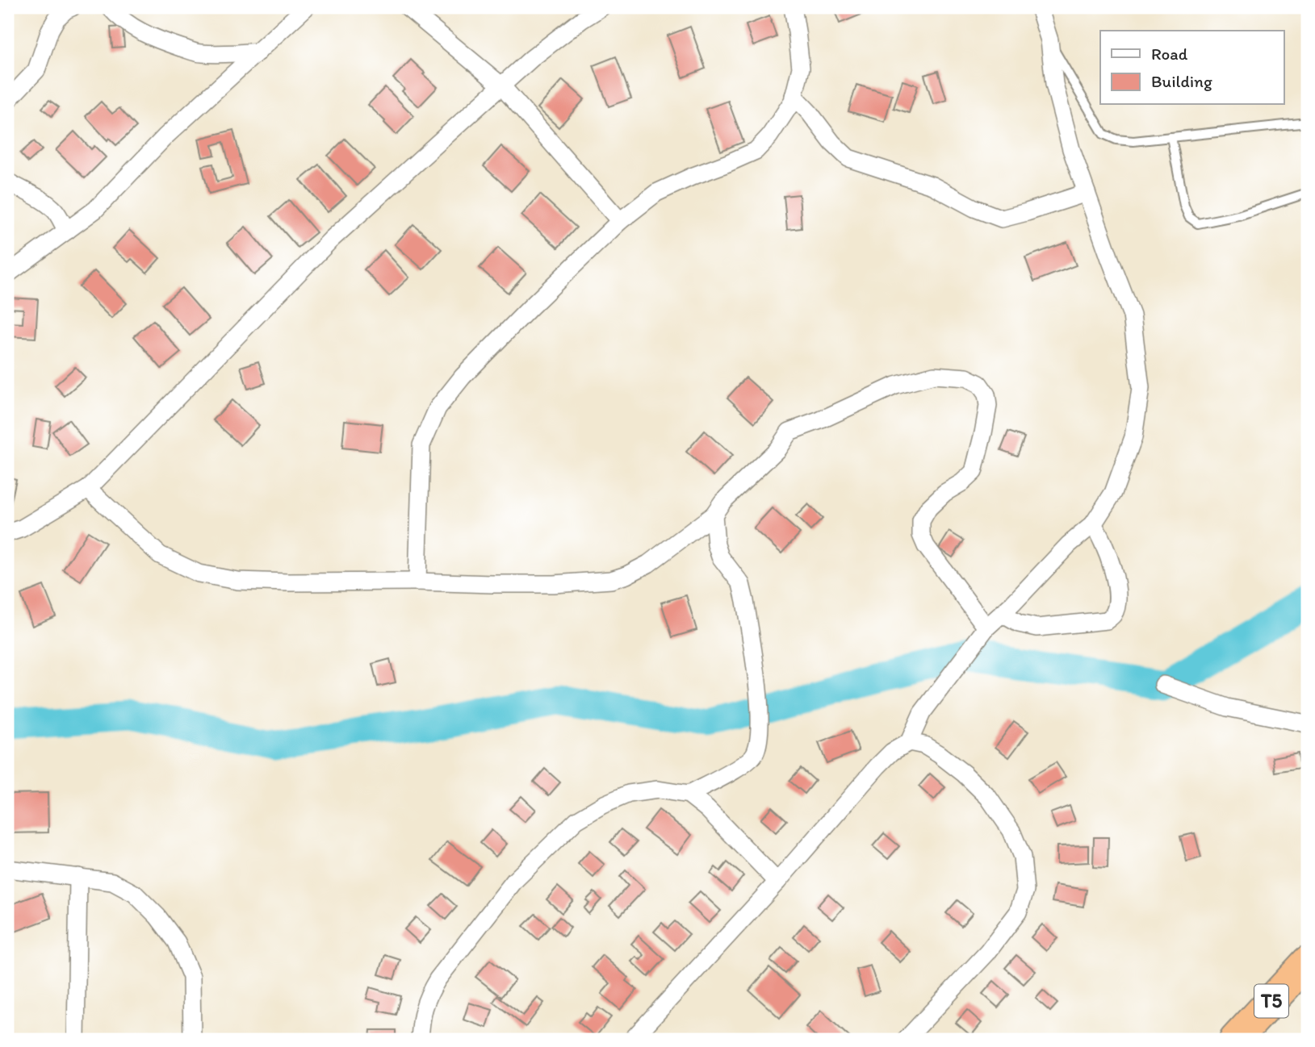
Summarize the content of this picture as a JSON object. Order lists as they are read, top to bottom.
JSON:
{
  "streets": {
    "highway": ["T5"]
  },
  "legend": ["Road", "Building"]
}
